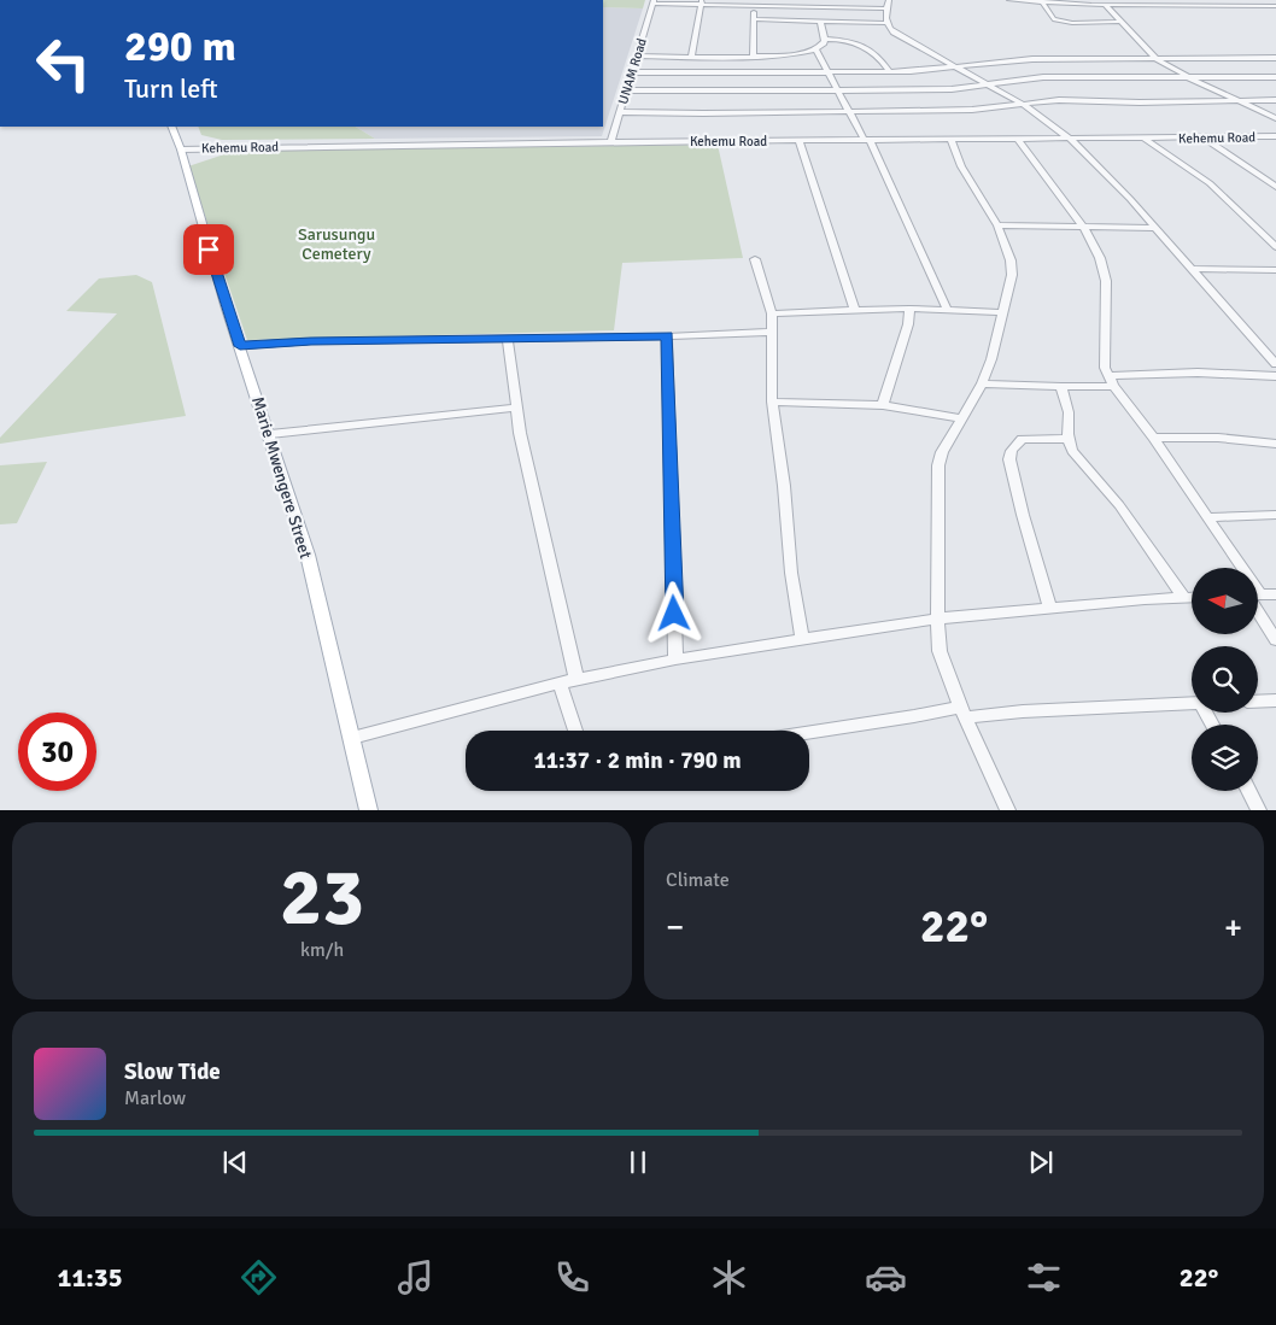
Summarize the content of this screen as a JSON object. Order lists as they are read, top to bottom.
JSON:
{
  "streets": {
    "main road": ["Marie Mwengere Street"],
    "street": ["UNAM Road", "Kehemu Road"]
  },
  "crossings": [
    ["UNAM Road", "Kehemu Road"],
    ["Kehemu Road", "Marie Mwengere Street"]
  ],
  "parks": ["Sarusungu Cemetery"],
  "north": "left",
  "page": {
    "turn": ["290 m", "Turn left"],
    "limit": "30",
    "trip": "11:37 · 2 min · 790 m",
    "tile": [
      ["23", "km/h"],
      "Climate"
    ],
    "heat": ["−", "22°", "+"],
    "song": ["Slow Tide", "Marlow"],
    "tabs": ["11:35", "22°"]
  }
}
